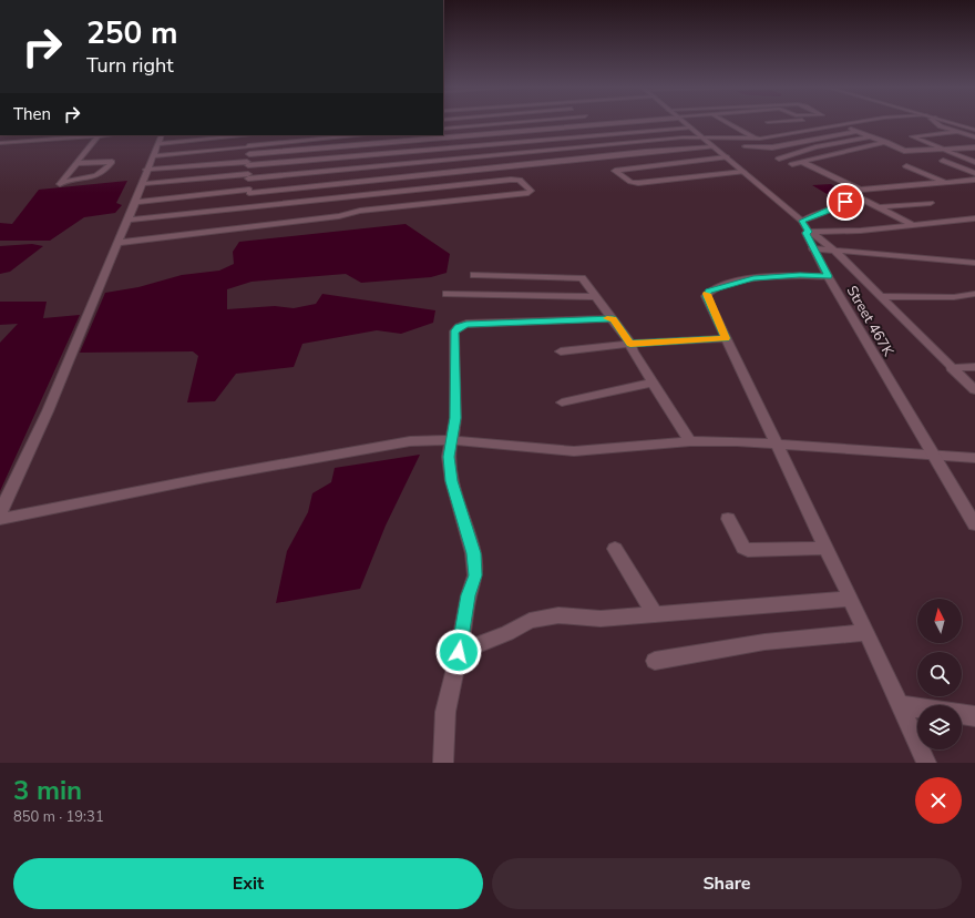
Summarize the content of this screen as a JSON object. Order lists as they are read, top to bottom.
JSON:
{
  "streets": {
    "street": ["Street 467K"]
  },
  "north": "top",
  "page": {
    "turn": ["250 m", "Turn right"],
    "then": "Then",
    "heading": ["3 min", "850 m · 19:31"],
    "buttons": ["Exit", "Share"]
  }
}
